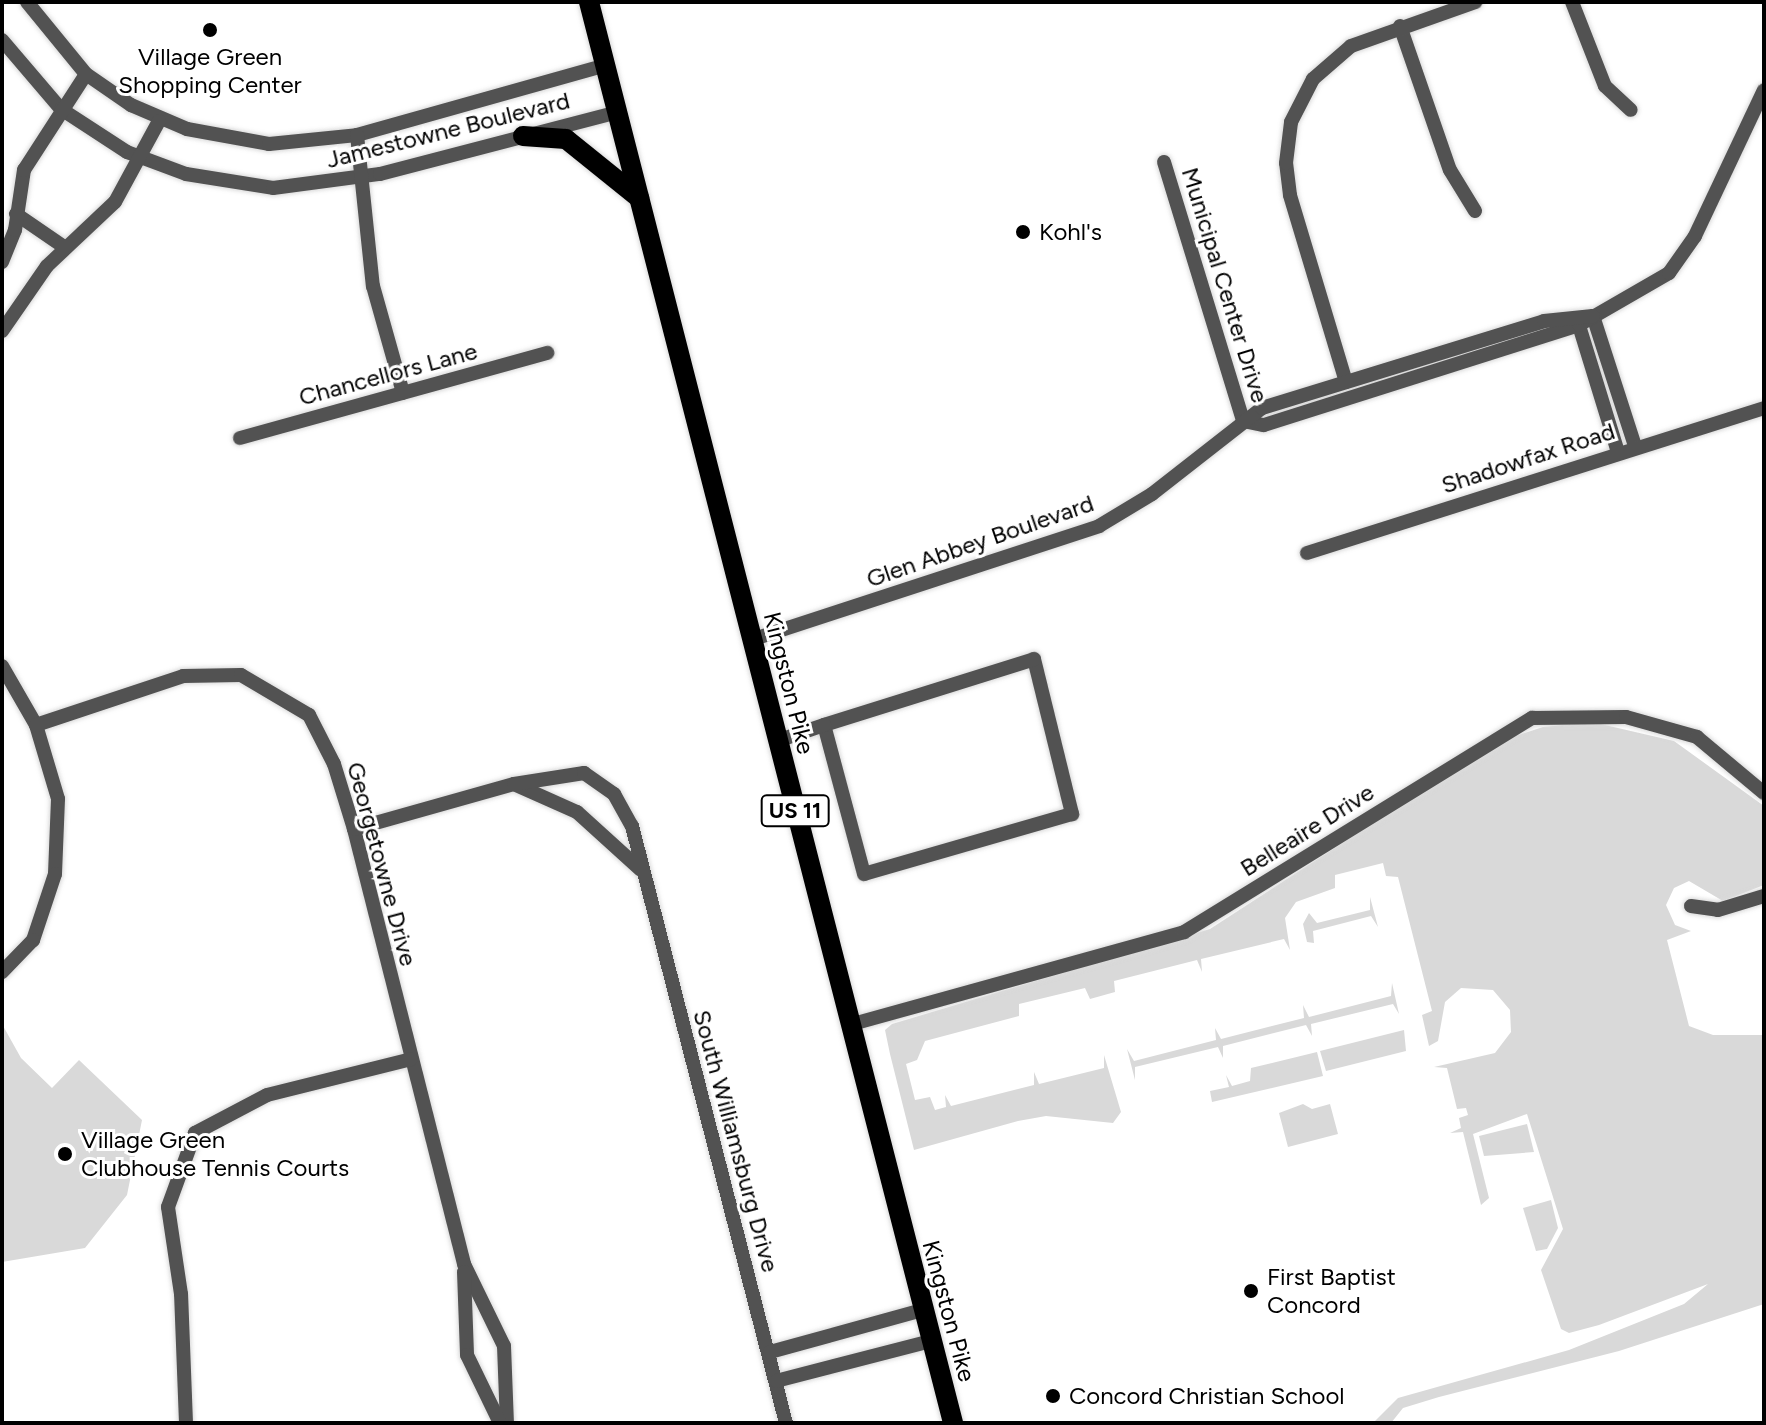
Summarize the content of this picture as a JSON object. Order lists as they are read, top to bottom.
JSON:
{
  "streets": {
    "main road": ["Kingston Pike", "US 11"],
    "street": [
      "Jamestowne Boulevard",
      "Municipal Center Drive",
      "Chancellors Lane",
      "Shadowfax Road",
      "Glen Abbey Boulevard",
      "Belleaire Drive",
      "Georgetowne Drive",
      "South Williamsburg Drive"
    ]
  },
  "crossings": [
    ["Jamestowne Boulevard", "Kingston Pike"],
    ["Municipal Center Drive", "Glen Abbey Boulevard"],
    ["Glen Abbey Boulevard", "Kingston Pike"],
    ["Kingston Pike", "Belleaire Drive"],
    ["Georgetowne Drive", "South Williamsburg Drive"]
  ],
  "places": [
    "Village Green Shopping Center",
    "Kohl's",
    "Village Green Clubhouse Tennis Courts",
    "First Baptist Concord",
    "Concord Christian School"
  ]
}
